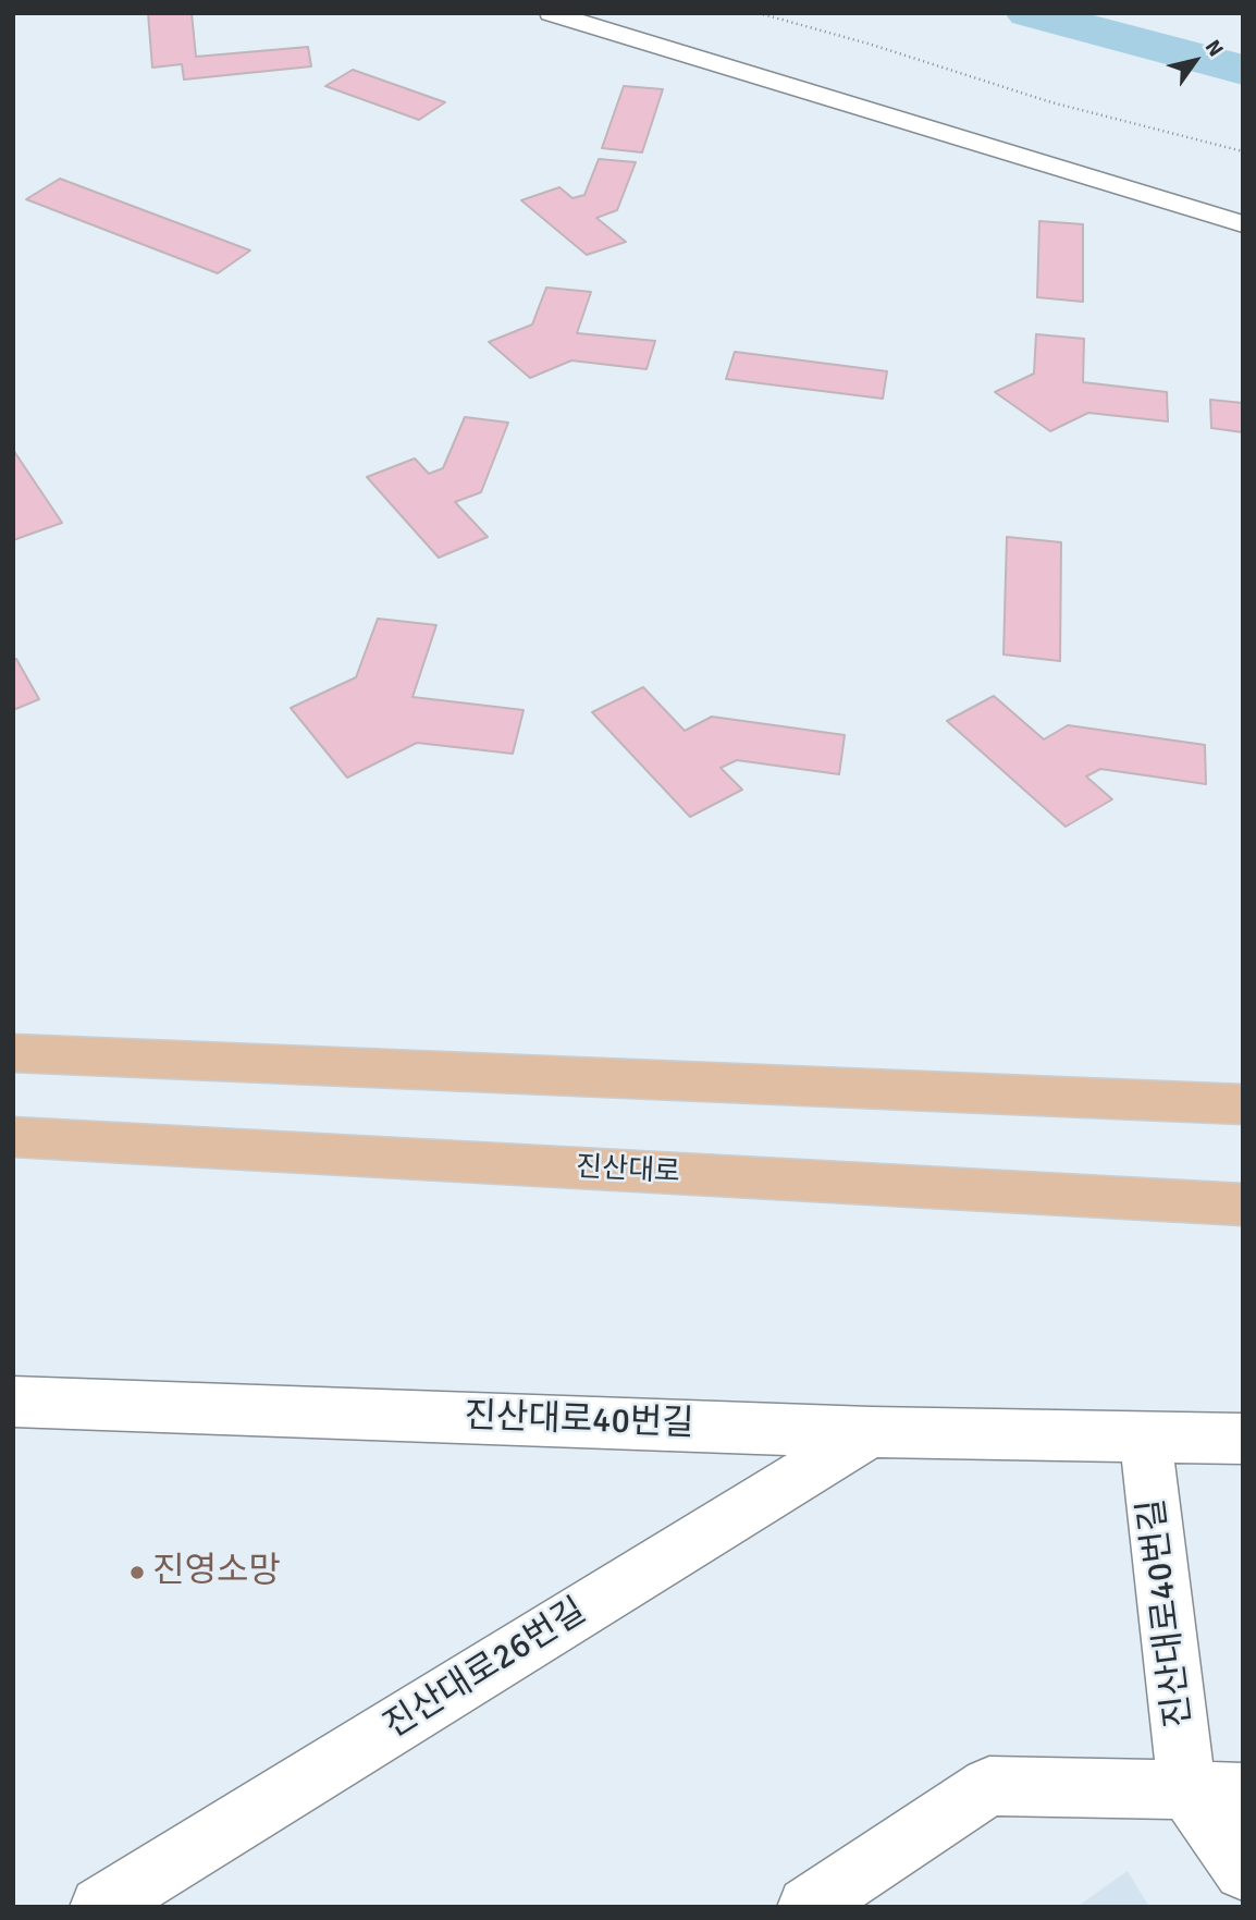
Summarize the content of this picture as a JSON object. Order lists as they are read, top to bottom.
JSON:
{
  "streets": {
    "main road": ["진산대로"],
    "street": ["진산대로40번길", "진산대로26번길"]
  },
  "crossings": [
    ["진산대로40번길", "진산대로26번길"]
  ],
  "places": ["진영소망"],
  "north": "top right"
}
